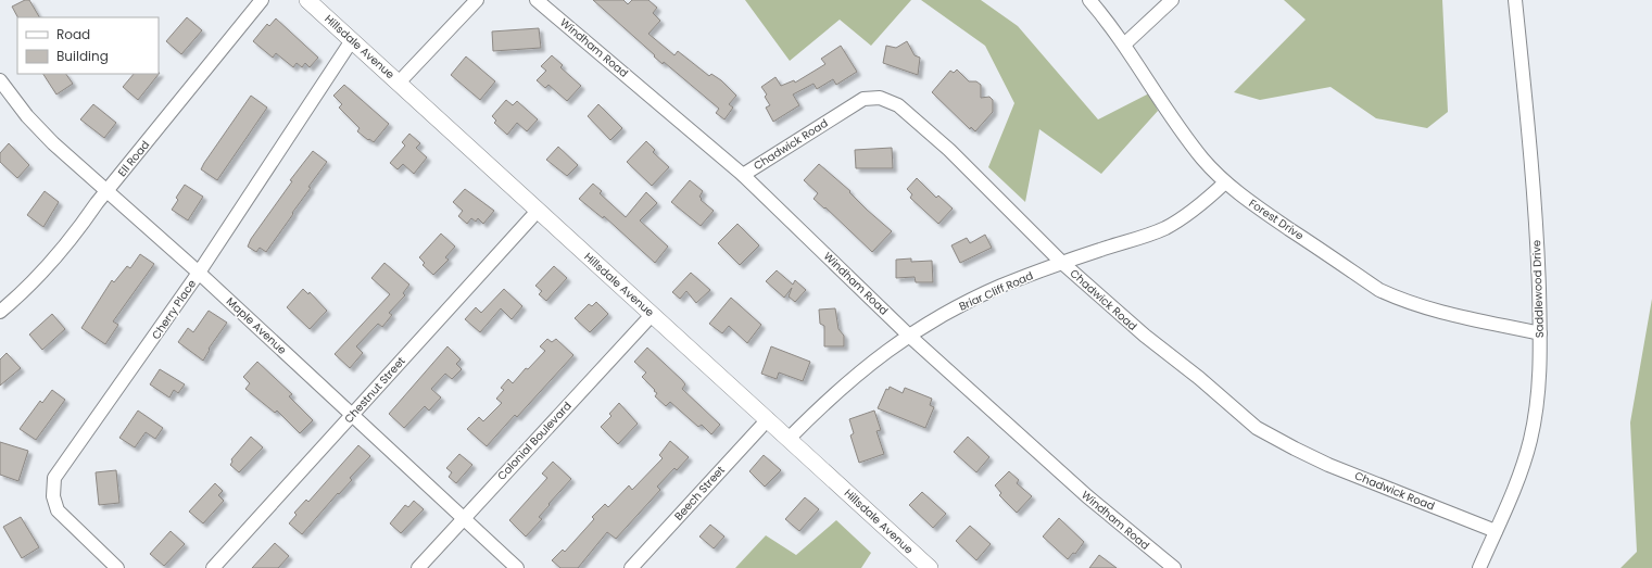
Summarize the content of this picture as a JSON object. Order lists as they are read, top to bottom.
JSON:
{
  "streets": {
    "street": [
      "Hillsdale Avenue",
      "Windham Road",
      "Chadwick Road",
      "Ell Road",
      "Forest Drive",
      "Saddlewood Drive",
      "Briar Cliff Road",
      "Cherry Place",
      "Maple Avenue",
      "Chestnut Street",
      "Colonial Boulevard",
      "Beech Street"
    ]
  },
  "crossings": [
    ["Hillsdale Avenue", "Briar Cliff Road"],
    ["Hillsdale Avenue", "Cherry Place"],
    ["Hillsdale Avenue", "Chestnut Street"],
    ["Hillsdale Avenue", "Colonial Boulevard"],
    ["Hillsdale Avenue", "Beech Street"],
    ["Windham Road", "Chadwick Road"],
    ["Windham Road", "Briar Cliff Road"],
    ["Chadwick Road", "Saddlewood Drive"],
    ["Chadwick Road", "Briar Cliff Road"],
    ["Ell Road", "Maple Avenue"],
    ["Forest Drive", "Saddlewood Drive"],
    ["Forest Drive", "Briar Cliff Road"],
    ["Cherry Place", "Maple Avenue"],
    ["Maple Avenue", "Chestnut Street"],
    ["Maple Avenue", "Colonial Boulevard"]
  ],
  "legend": ["Road", "Building"]
}
